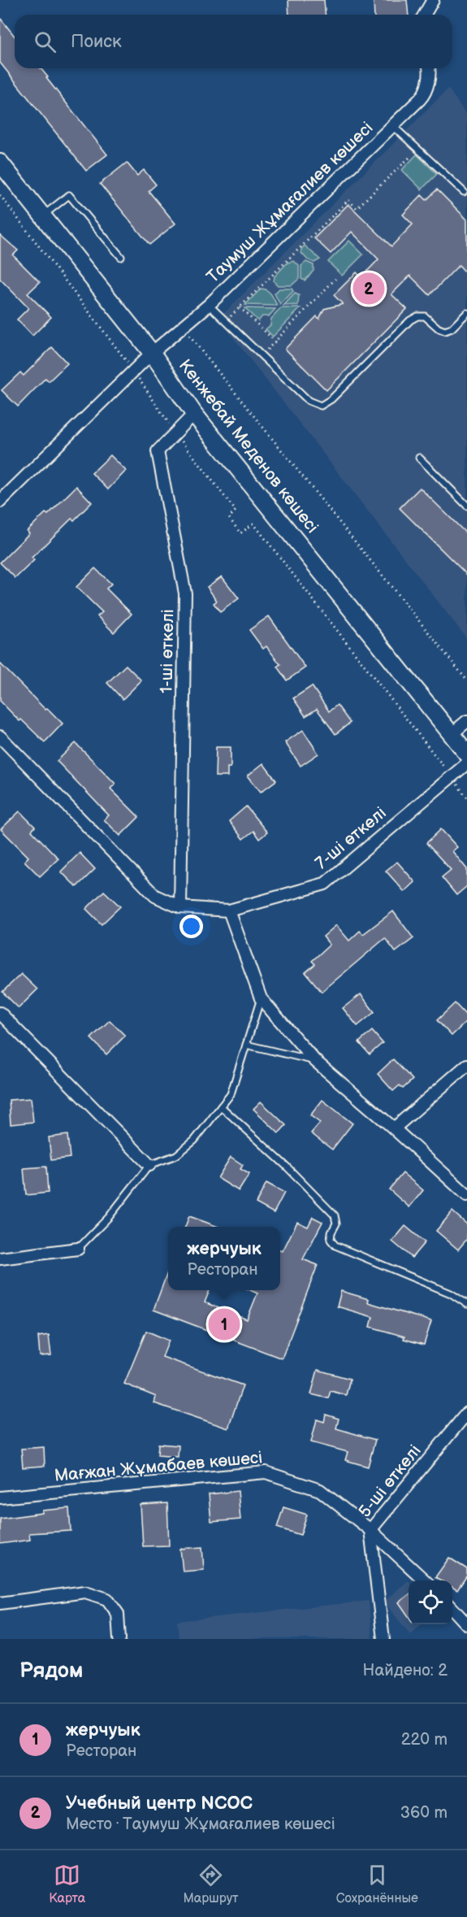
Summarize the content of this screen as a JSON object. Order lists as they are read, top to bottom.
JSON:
{
  "streets": {
    "street": [
      "Таумуш Жұмағалиев көшесі",
      "Кенжебай Меденов көшесі",
      "1-ші өткелі",
      "7-ші өткелі",
      "Мағжан Жұмабаев көшесі",
      "5-ші өткелі"
    ]
  },
  "crossings": [
    ["Таумуш Жұмағалиев көшесі", "Кенжебай Меденов көшесі"],
    ["Кенжебай Меденов көшесі", "1-ші өткелі"],
    ["1-ші өткелі", "7-ші өткелі"],
    ["Мағжан Жұмабаев көшесі", "5-ші өткелі"]
  ],
  "page": {
    "search": "Поиск",
    "pins": ["2", "1"],
    "popup": ["жерчуык", "Ресторан"],
    "heading": ["Рядом", "Найдено: 2"],
    "list": [
      {
        "mark": "1",
        "name": "жерчуык",
        "note": "Ресторан",
        "value": "220 m"
      },
      {
        "mark": "2",
        "name": "Учебный центр NCOC",
        "note": "Место · Таумуш Жұмағалиев көшесі",
        "value": "360 m"
      }
    ],
    "nav": ["Карта", "Маршрут", "Сохранённые"]
  }
}
